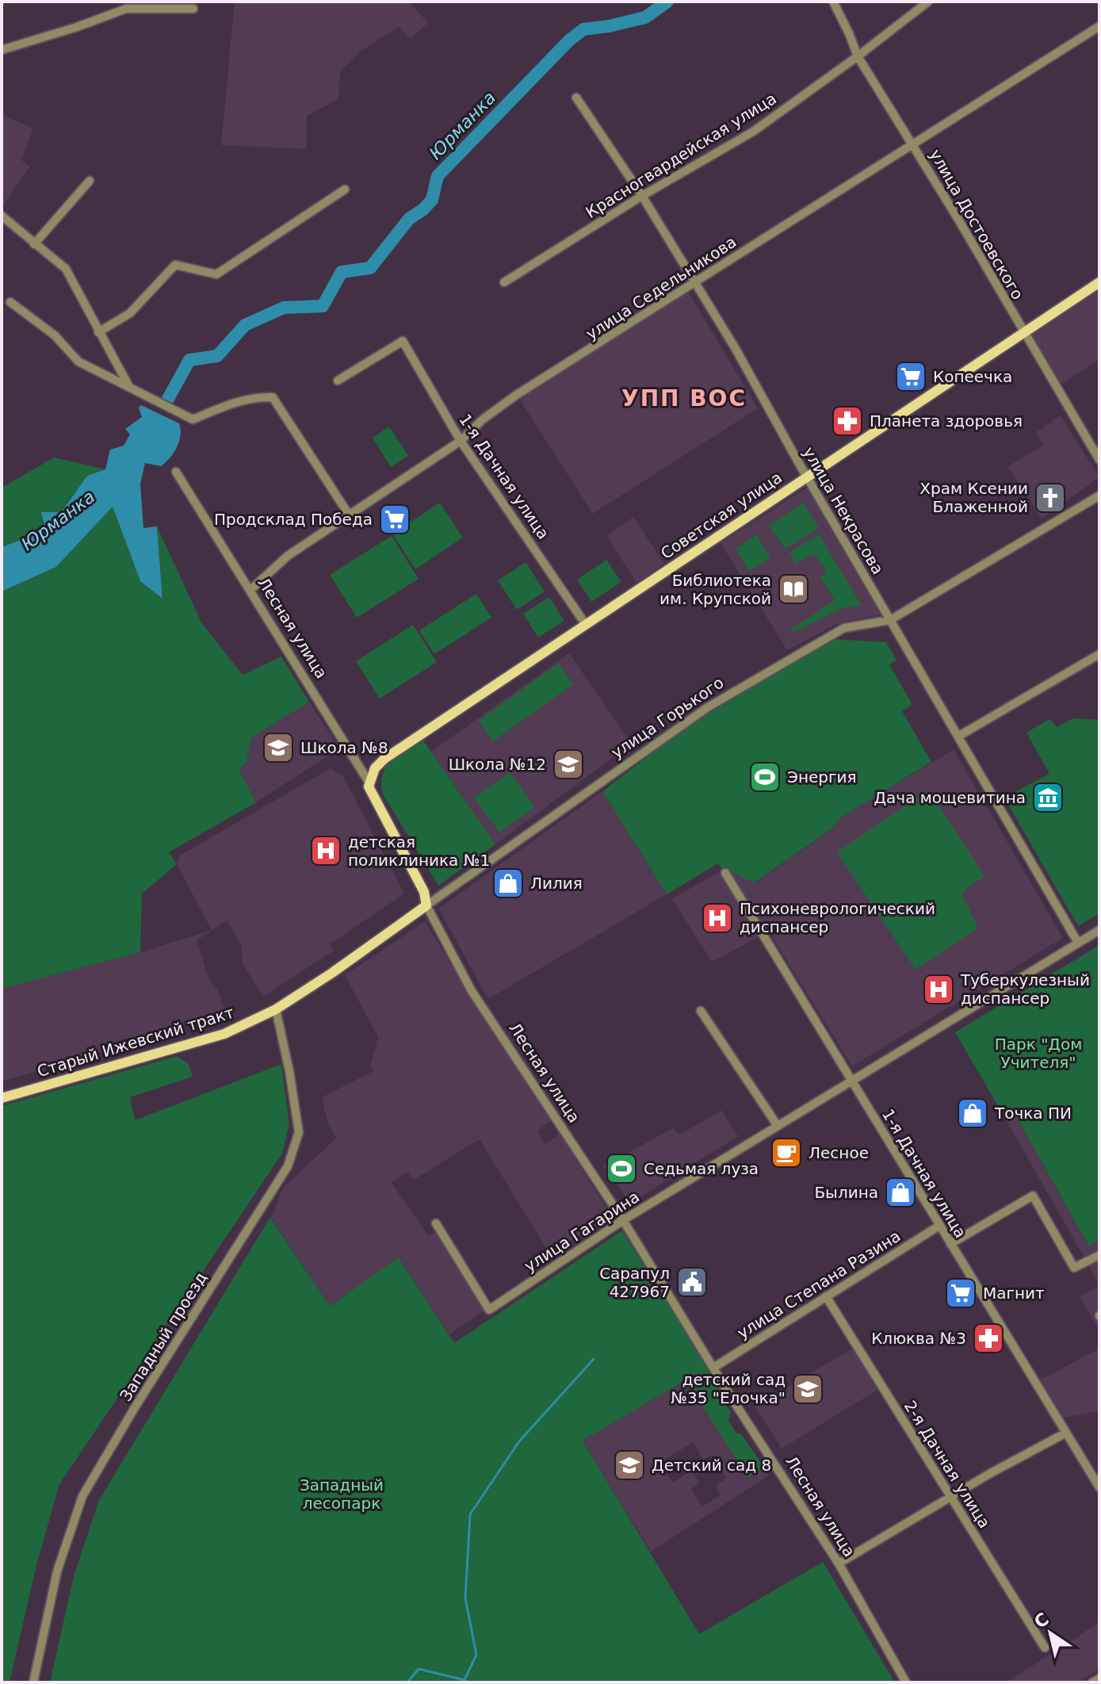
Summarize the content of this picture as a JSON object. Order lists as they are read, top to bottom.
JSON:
{
  "streets": {
    "main road": [
      "Советская улица",
      "Лесная улица",
      "улица Горького",
      "Старый Ижевский тракт"
    ],
    "street": [
      "Красногвардейская улица",
      "улица Достоевского",
      "улица Седельникова",
      "1-я Дачная улица",
      "улица Некрасова",
      "улица Гагарина",
      "улица Степана Разина",
      "Западный проезд",
      "2-я Дачная улица"
    ]
  },
  "crossings": [
    ["Красногвардейская улица", "улица Достоевского"],
    ["Красногвардейская улица", "улица Некрасова"],
    ["улица Достоевского", "улица Седельникова"],
    ["улица Достоевского", "Советская улица"],
    ["улица Седельникова", "1-я Дачная улица"],
    ["улица Седельникова", "улица Некрасова"],
    ["улица Седельникова", "Лесная улица"],
    ["1-я Дачная улица", "Советская улица"],
    ["1-я Дачная улица", "улица Гагарина"],
    ["1-я Дачная улица", "улица Степана Разина"],
    ["улица Некрасова", "Советская улица"],
    ["улица Некрасова", "улица Горького"],
    ["улица Некрасова", "улица Гагарина"],
    ["Советская улица", "Лесная улица"],
    ["Лесная улица", "улица Горького"],
    ["Лесная улица", "улица Гагарина"],
    ["Лесная улица", "улица Степана Разина"],
    ["улица Горького", "Старый Ижевский тракт"],
    ["улица Горького", "Западный проезд"],
    ["Старый Ижевский тракт", "Западный проезд"],
    ["улица Степана Разина", "2-я Дачная улица"]
  ],
  "districts": ["УПП ВОС"],
  "water": ["Юрманка"],
  "parks": ["Парк \"Дом Учителя\"", "Западный лесопарк"],
  "places": {
    "supermarket": ["Копеечка", "Продсклад Победа", "Магнит"],
    "pharmacy": ["Планета здоровья", "Клюква №3"],
    "church": ["Храм Ксении Блаженной"],
    "library": ["Библиотека им. Крупской"],
    "school or university": [
      "Школа №8",
      "Школа №12",
      "детский сад №35 \"Елочка\"",
      "Детский сад 8"
    ],
    "sports": ["Энергия", "Седьмая луза"],
    "museum": ["Дача мощевитина"],
    "hospital": ["детская поликлиника №1", "Психоневрологический диспансер", "Туберкулезный диспансер"],
    "shop": ["Лилия", "Точка ПИ", "Былина"],
    "cafe": ["Лесное"],
    "public building": ["Сарапул 427967"]
  },
  "north": "top left"
}
